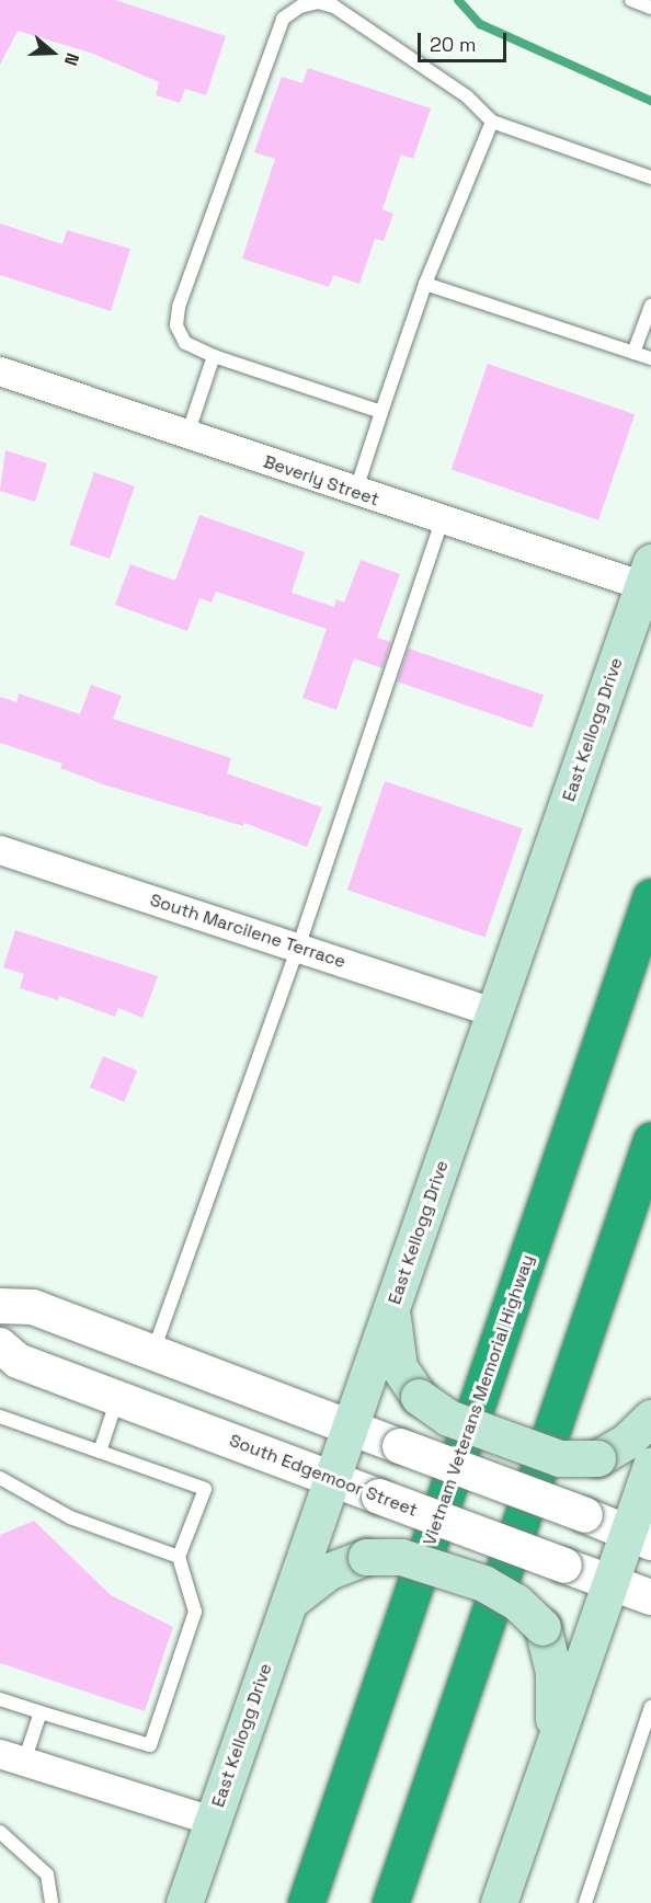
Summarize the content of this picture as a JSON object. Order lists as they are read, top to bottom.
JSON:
{
  "streets": {
    "highway": ["Vietnam Veterans Memorial Highway"],
    "main road": ["East Kellogg Drive"],
    "street": ["Beverly Street", "South Marcilene Terrace", "South Edgemoor Street"]
  },
  "crossings": [
    ["Beverly Street", "East Kellogg Drive"],
    ["East Kellogg Drive", "South Marcilene Terrace"],
    ["East Kellogg Drive", "South Edgemoor Street"]
  ],
  "scale_bar": "20 m",
  "north": "right"
}
